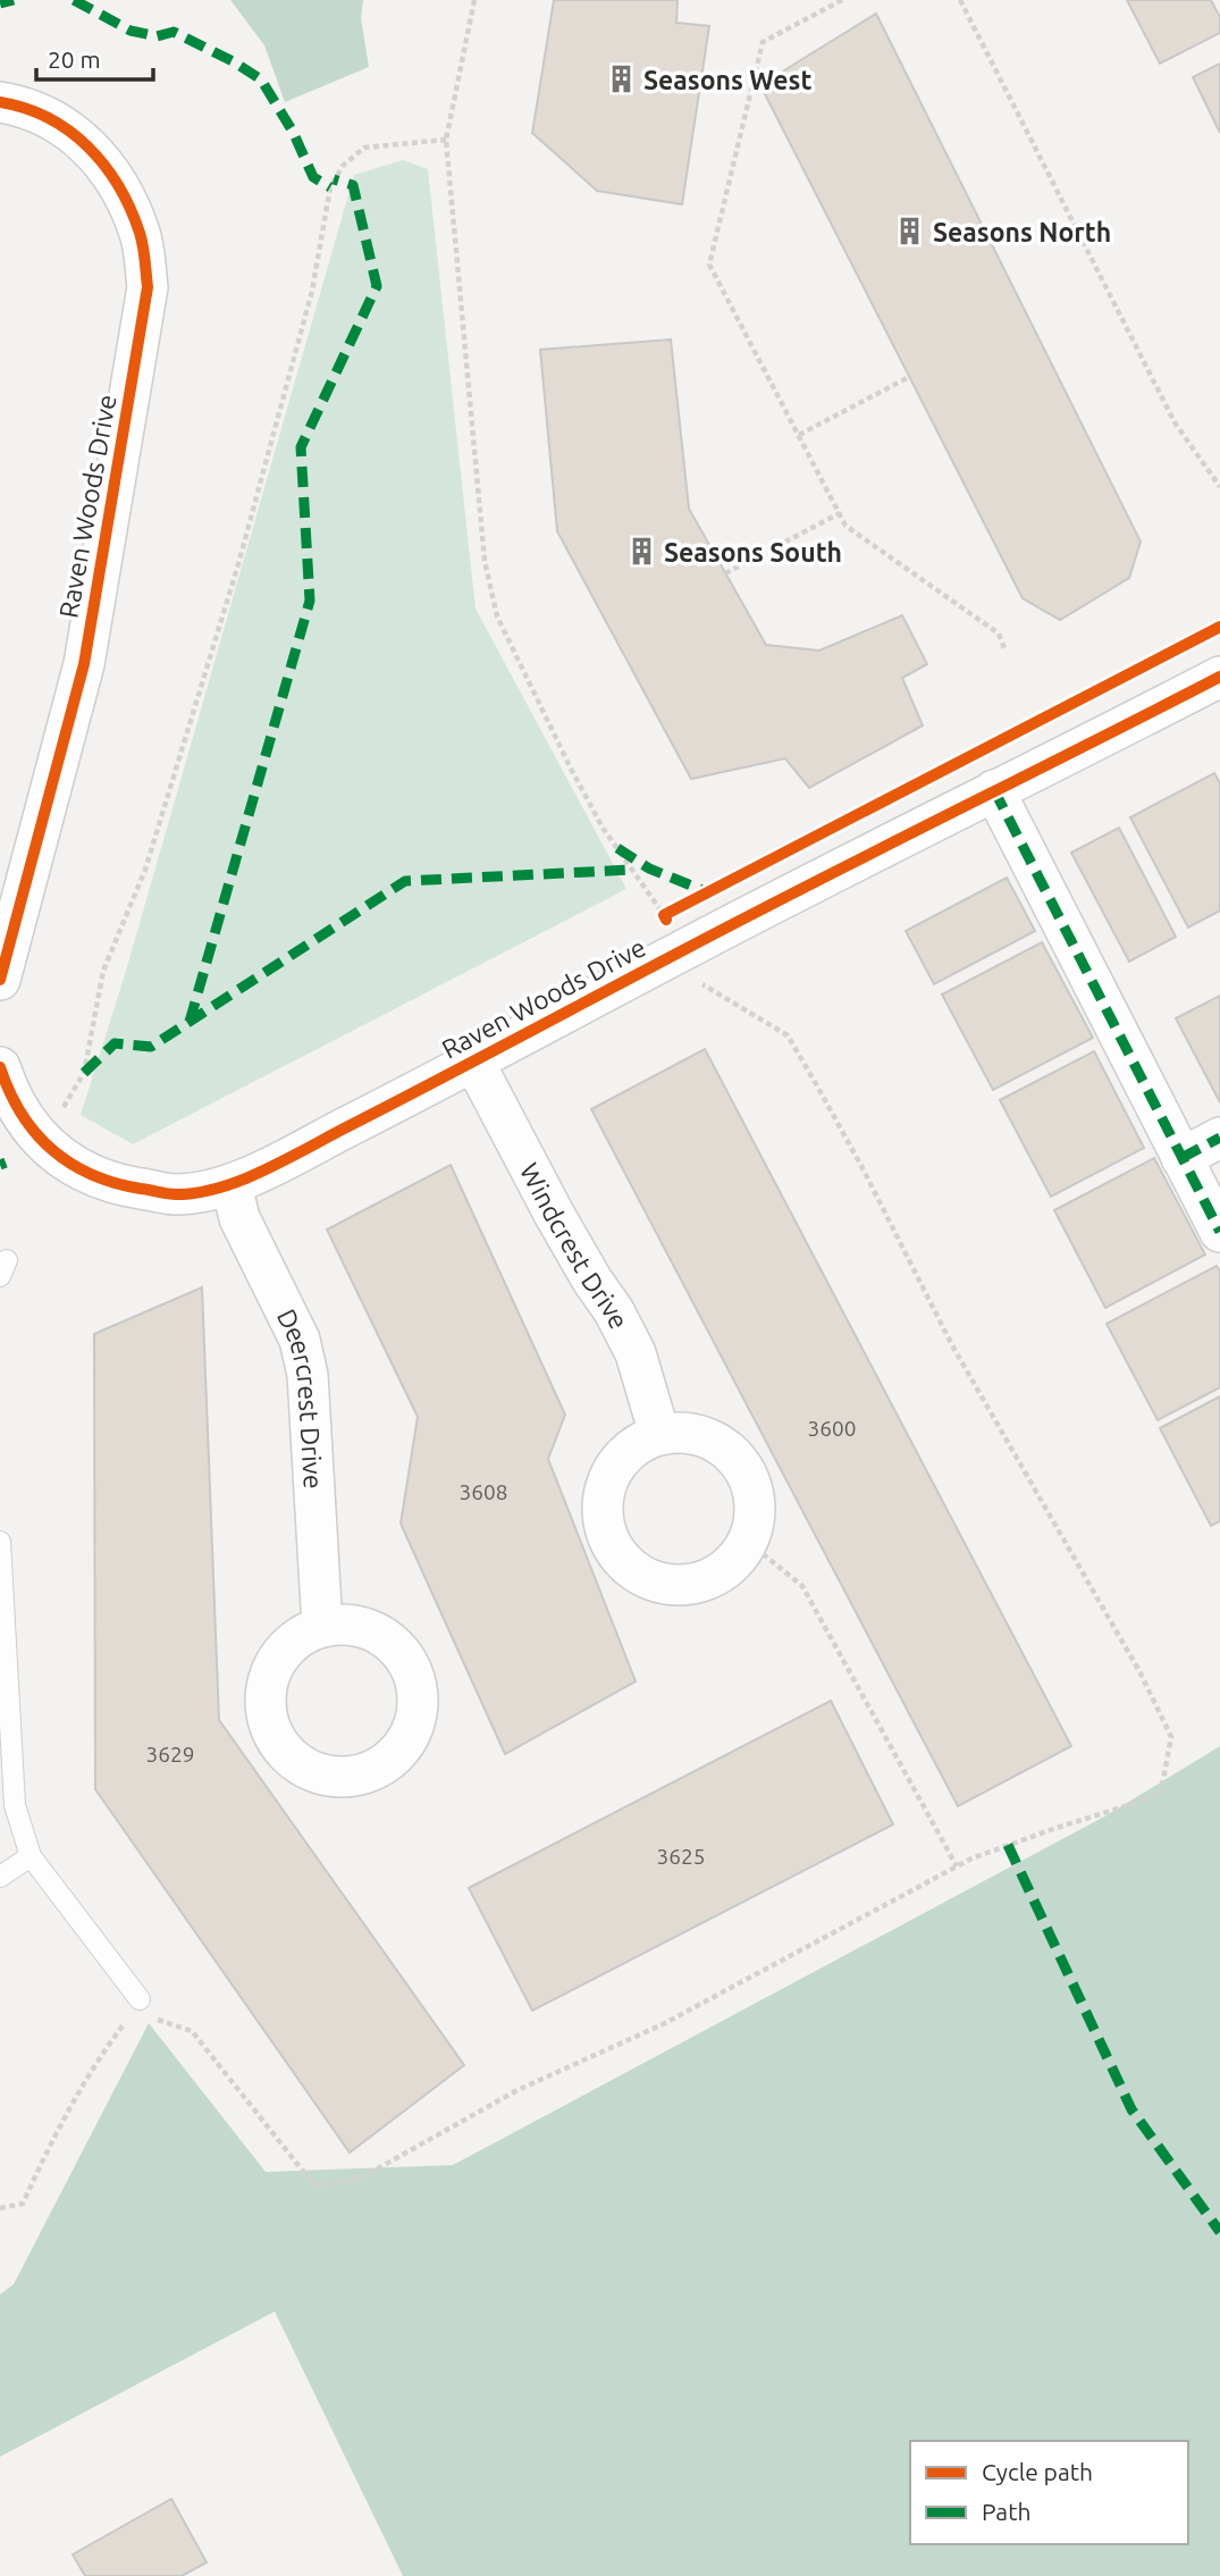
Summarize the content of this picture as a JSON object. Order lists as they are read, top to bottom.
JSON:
{
  "streets": {
    "street": ["Raven Woods Drive", "Windcrest Drive", "Deercrest Drive"]
  },
  "crossings": [
    ["Raven Woods Drive", "Windcrest Drive"],
    ["Raven Woods Drive", "Deercrest Drive"]
  ],
  "places": {
    "building": ["Seasons West", "Seasons North", "Seasons South"]
  },
  "house_numbers": [
    "3600",
    "3608",
    "3629",
    "3625"
  ],
  "legend": ["Cycle path", "Path"],
  "scale_bar": "20 m"
}
